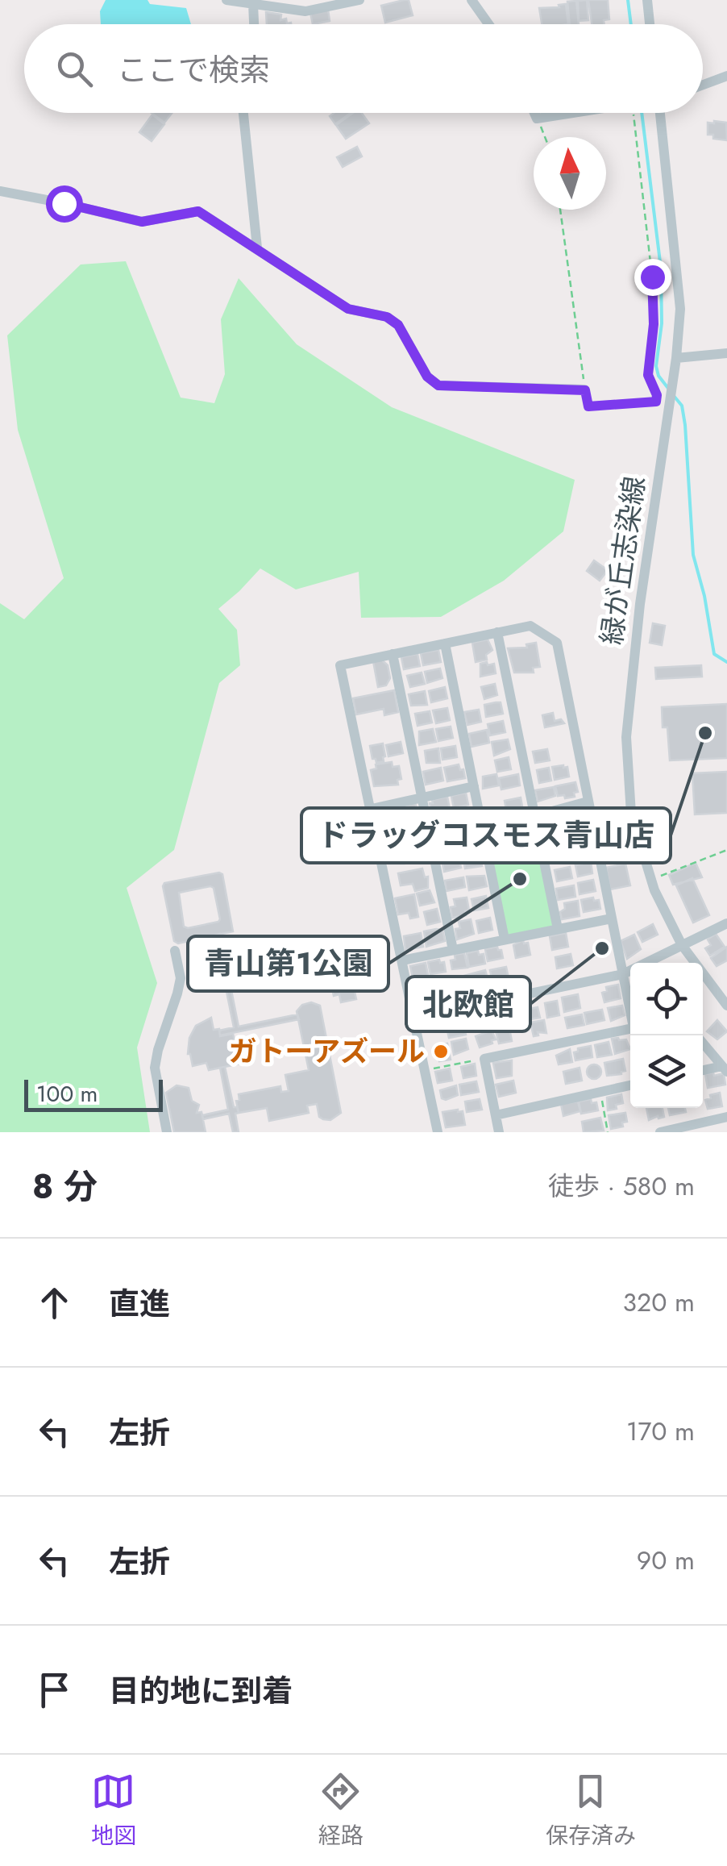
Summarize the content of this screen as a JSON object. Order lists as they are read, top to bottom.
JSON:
{
  "streets": {
    "street": ["緑が丘志染線"]
  },
  "places": [
    "ドラッグコスモス青山店",
    "青山第1公園",
    "北欧館",
    "ガトーアズール"
  ],
  "scale_bar": "100 m",
  "north": "top",
  "page": {
    "search": "ここで検索",
    "scale": "100 m",
    "heading": ["8 分", "徒歩 · 580 m"],
    "list": [
      ["直進", "320 m"],
      ["左折", "170 m"],
      ["左折", "90 m"],
      "目的地に到着"
    ],
    "nav": ["地図", "経路", "保存済み"]
  }
}
